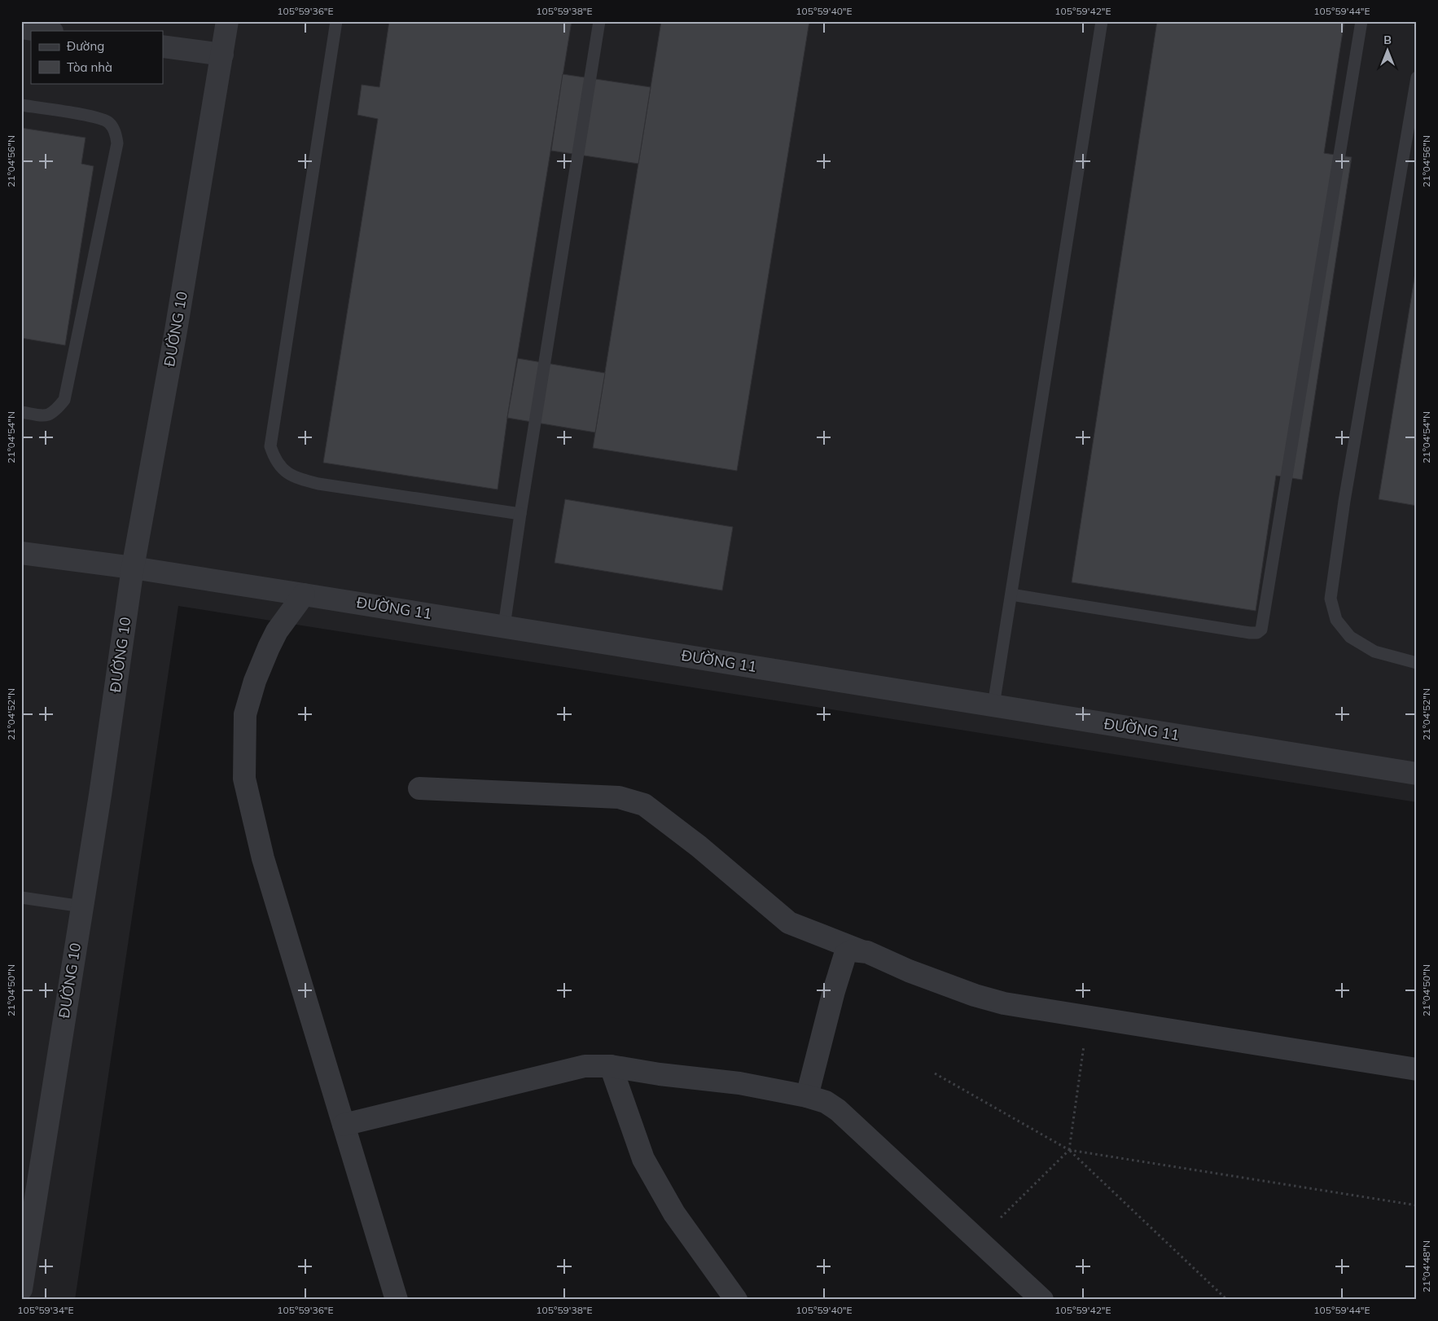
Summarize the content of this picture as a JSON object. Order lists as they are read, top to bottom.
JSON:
{
  "streets": {
    "street": ["ĐƯỜNG 10", "ĐƯỜNG 11"]
  },
  "crossings": [
    ["ĐƯỜNG 10", "ĐƯỜNG 11"]
  ],
  "legend": ["Đường", "Tòa nhà"],
  "north": "top",
  "coordinates": [
    "105°59'36\"E",
    "105°59'38\"E",
    "105°59'40\"E",
    "105°59'42\"E",
    "105°59'44\"E",
    "21°04'56\"N",
    "21°04'54\"N",
    "21°04'52\"N",
    "21°04'50\"N",
    "21°04'48\"N",
    "105°59'34\"E"
  ]
}
